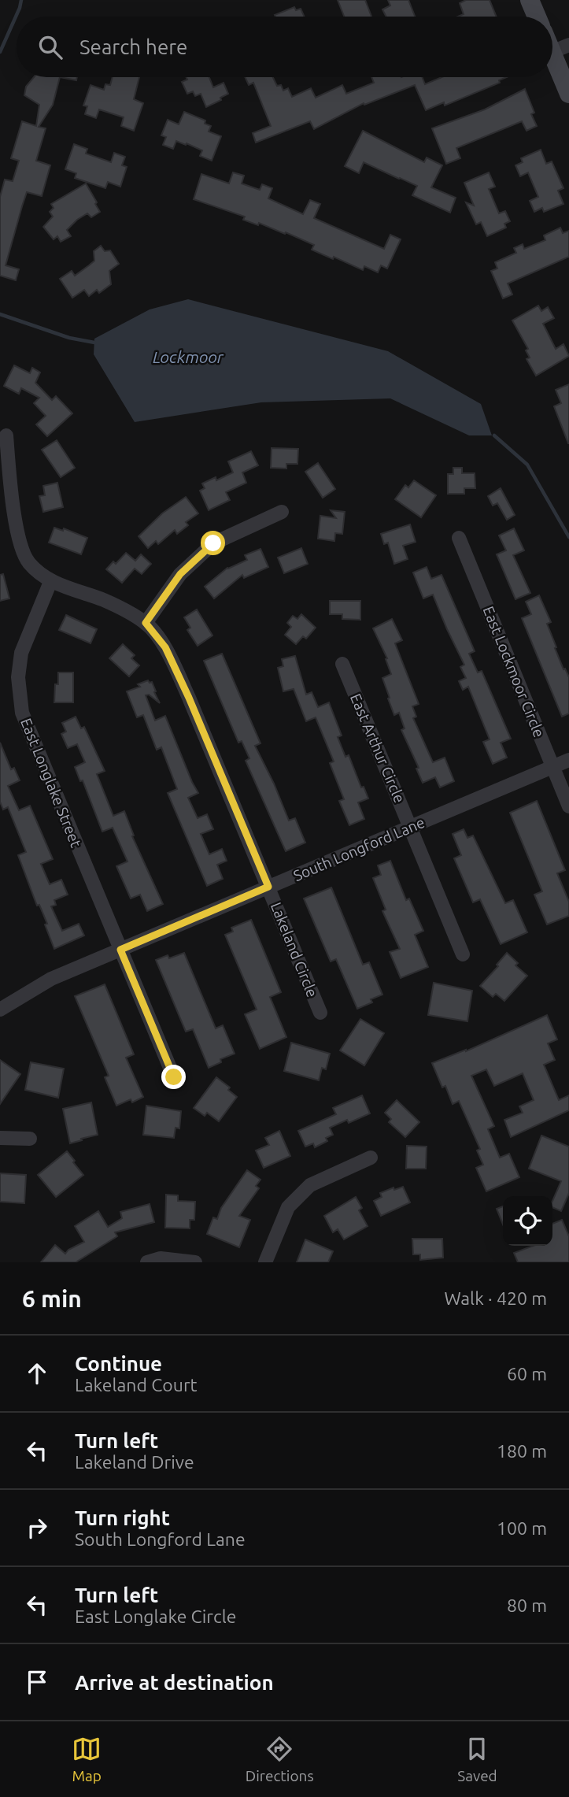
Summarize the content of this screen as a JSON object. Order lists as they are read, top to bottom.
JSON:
{
  "streets": {
    "street": [
      "East Lockmoor Circle",
      "East Arthur Circle",
      "East Longlake Street",
      "South Longford Lane",
      "Lakeland Circle"
    ]
  },
  "crossings": [
    ["East Lockmoor Circle", "South Longford Lane"],
    ["East Arthur Circle", "South Longford Lane"],
    ["East Longlake Street", "South Longford Lane"],
    ["South Longford Lane", "Lakeland Circle"]
  ],
  "water": ["Lockmoor"],
  "page": {
    "search": "Search here",
    "heading": ["6 min", "Walk · 420 m"],
    "list": [
      ["Continue", "Lakeland Court", "60 m"],
      ["Turn left", "Lakeland Drive", "180 m"],
      ["Turn right", "South Longford Lane", "100 m"],
      ["Turn left", "East Longlake Circle", "80 m"],
      "Arrive at destination"
    ],
    "nav": ["Map", "Directions", "Saved"]
  }
}
